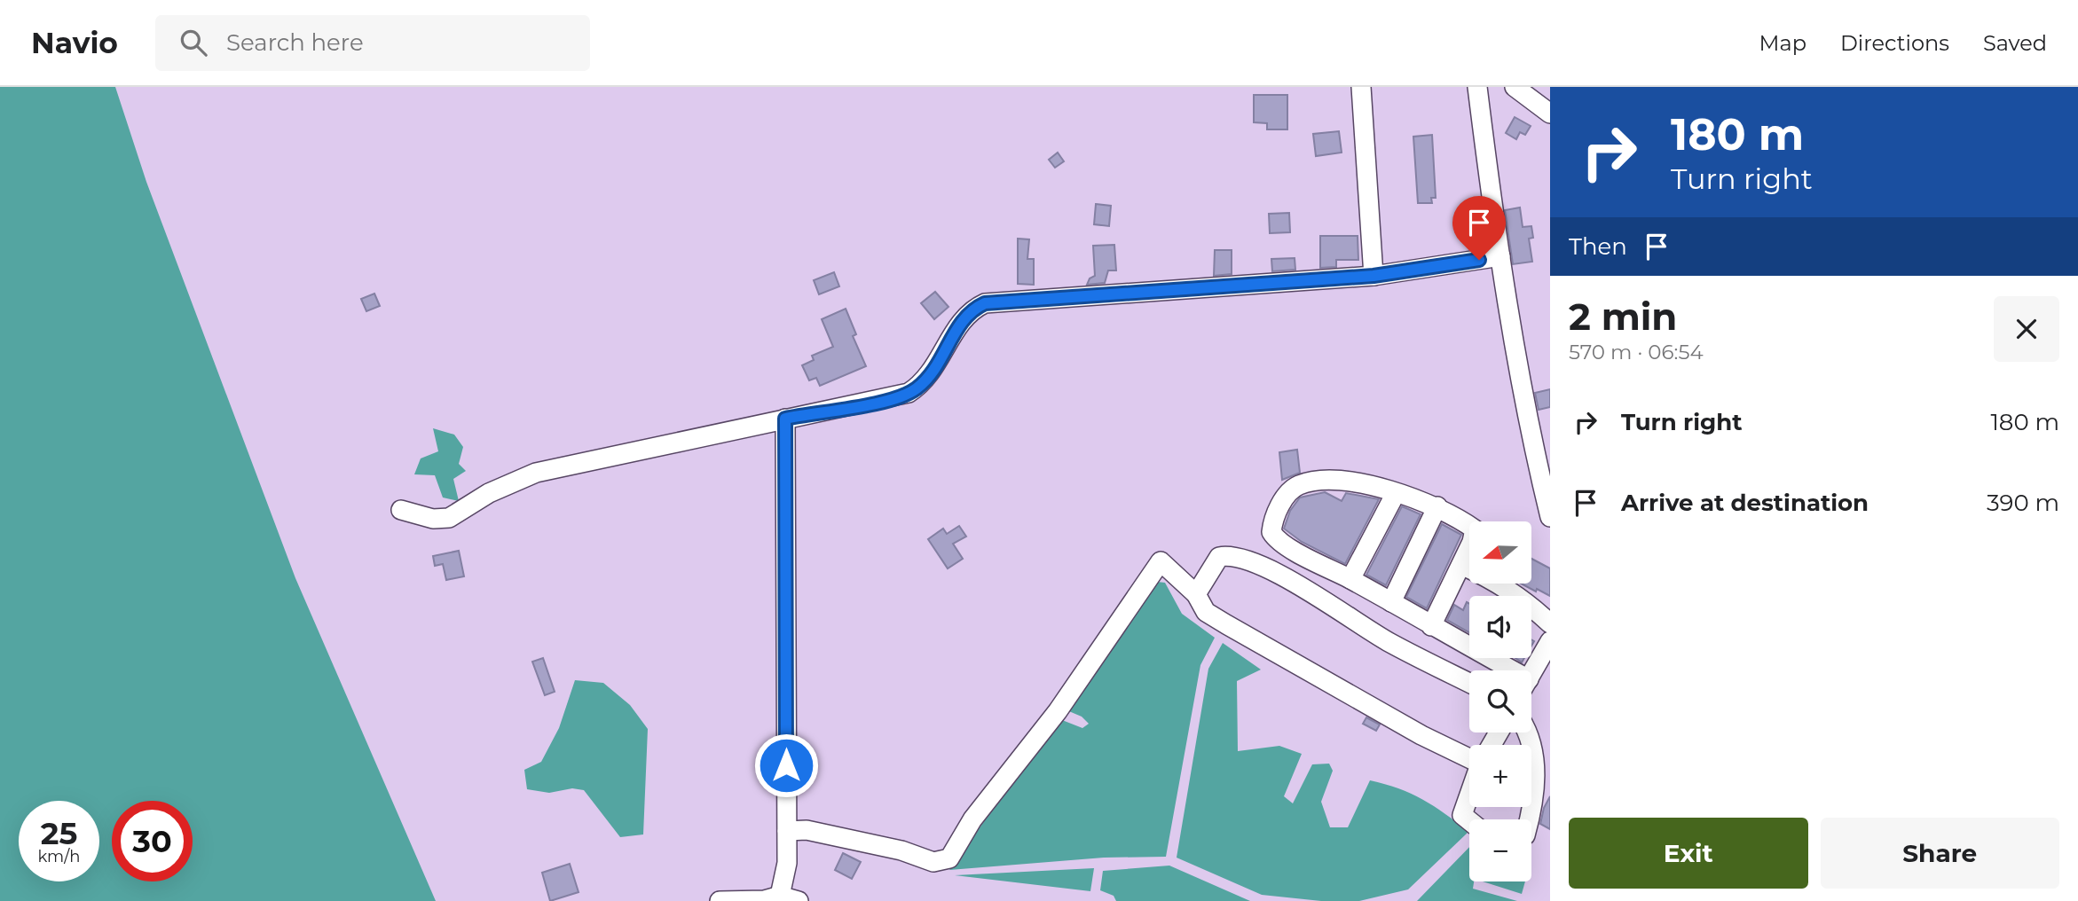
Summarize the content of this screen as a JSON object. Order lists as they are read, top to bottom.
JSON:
{
  "north": "left",
  "page": {
    "header": "Navio",
    "search": "Search here",
    "nav": ["Map", "Directions", "Saved"],
    "turn": ["180 m", "Turn right"],
    "then": "Then",
    "heading": ["2 min", "570 m · 06:54"],
    "list": [
      {
        "name": "Turn right",
        "value": "180 m"
      },
      {
        "name": "Arrive at destination",
        "value": "390 m"
      }
    ],
    "map_buttons": ["+", "−"],
    "speed": "25 km/h",
    "limit": "30",
    "buttons": ["Exit", "Share"]
  }
}
